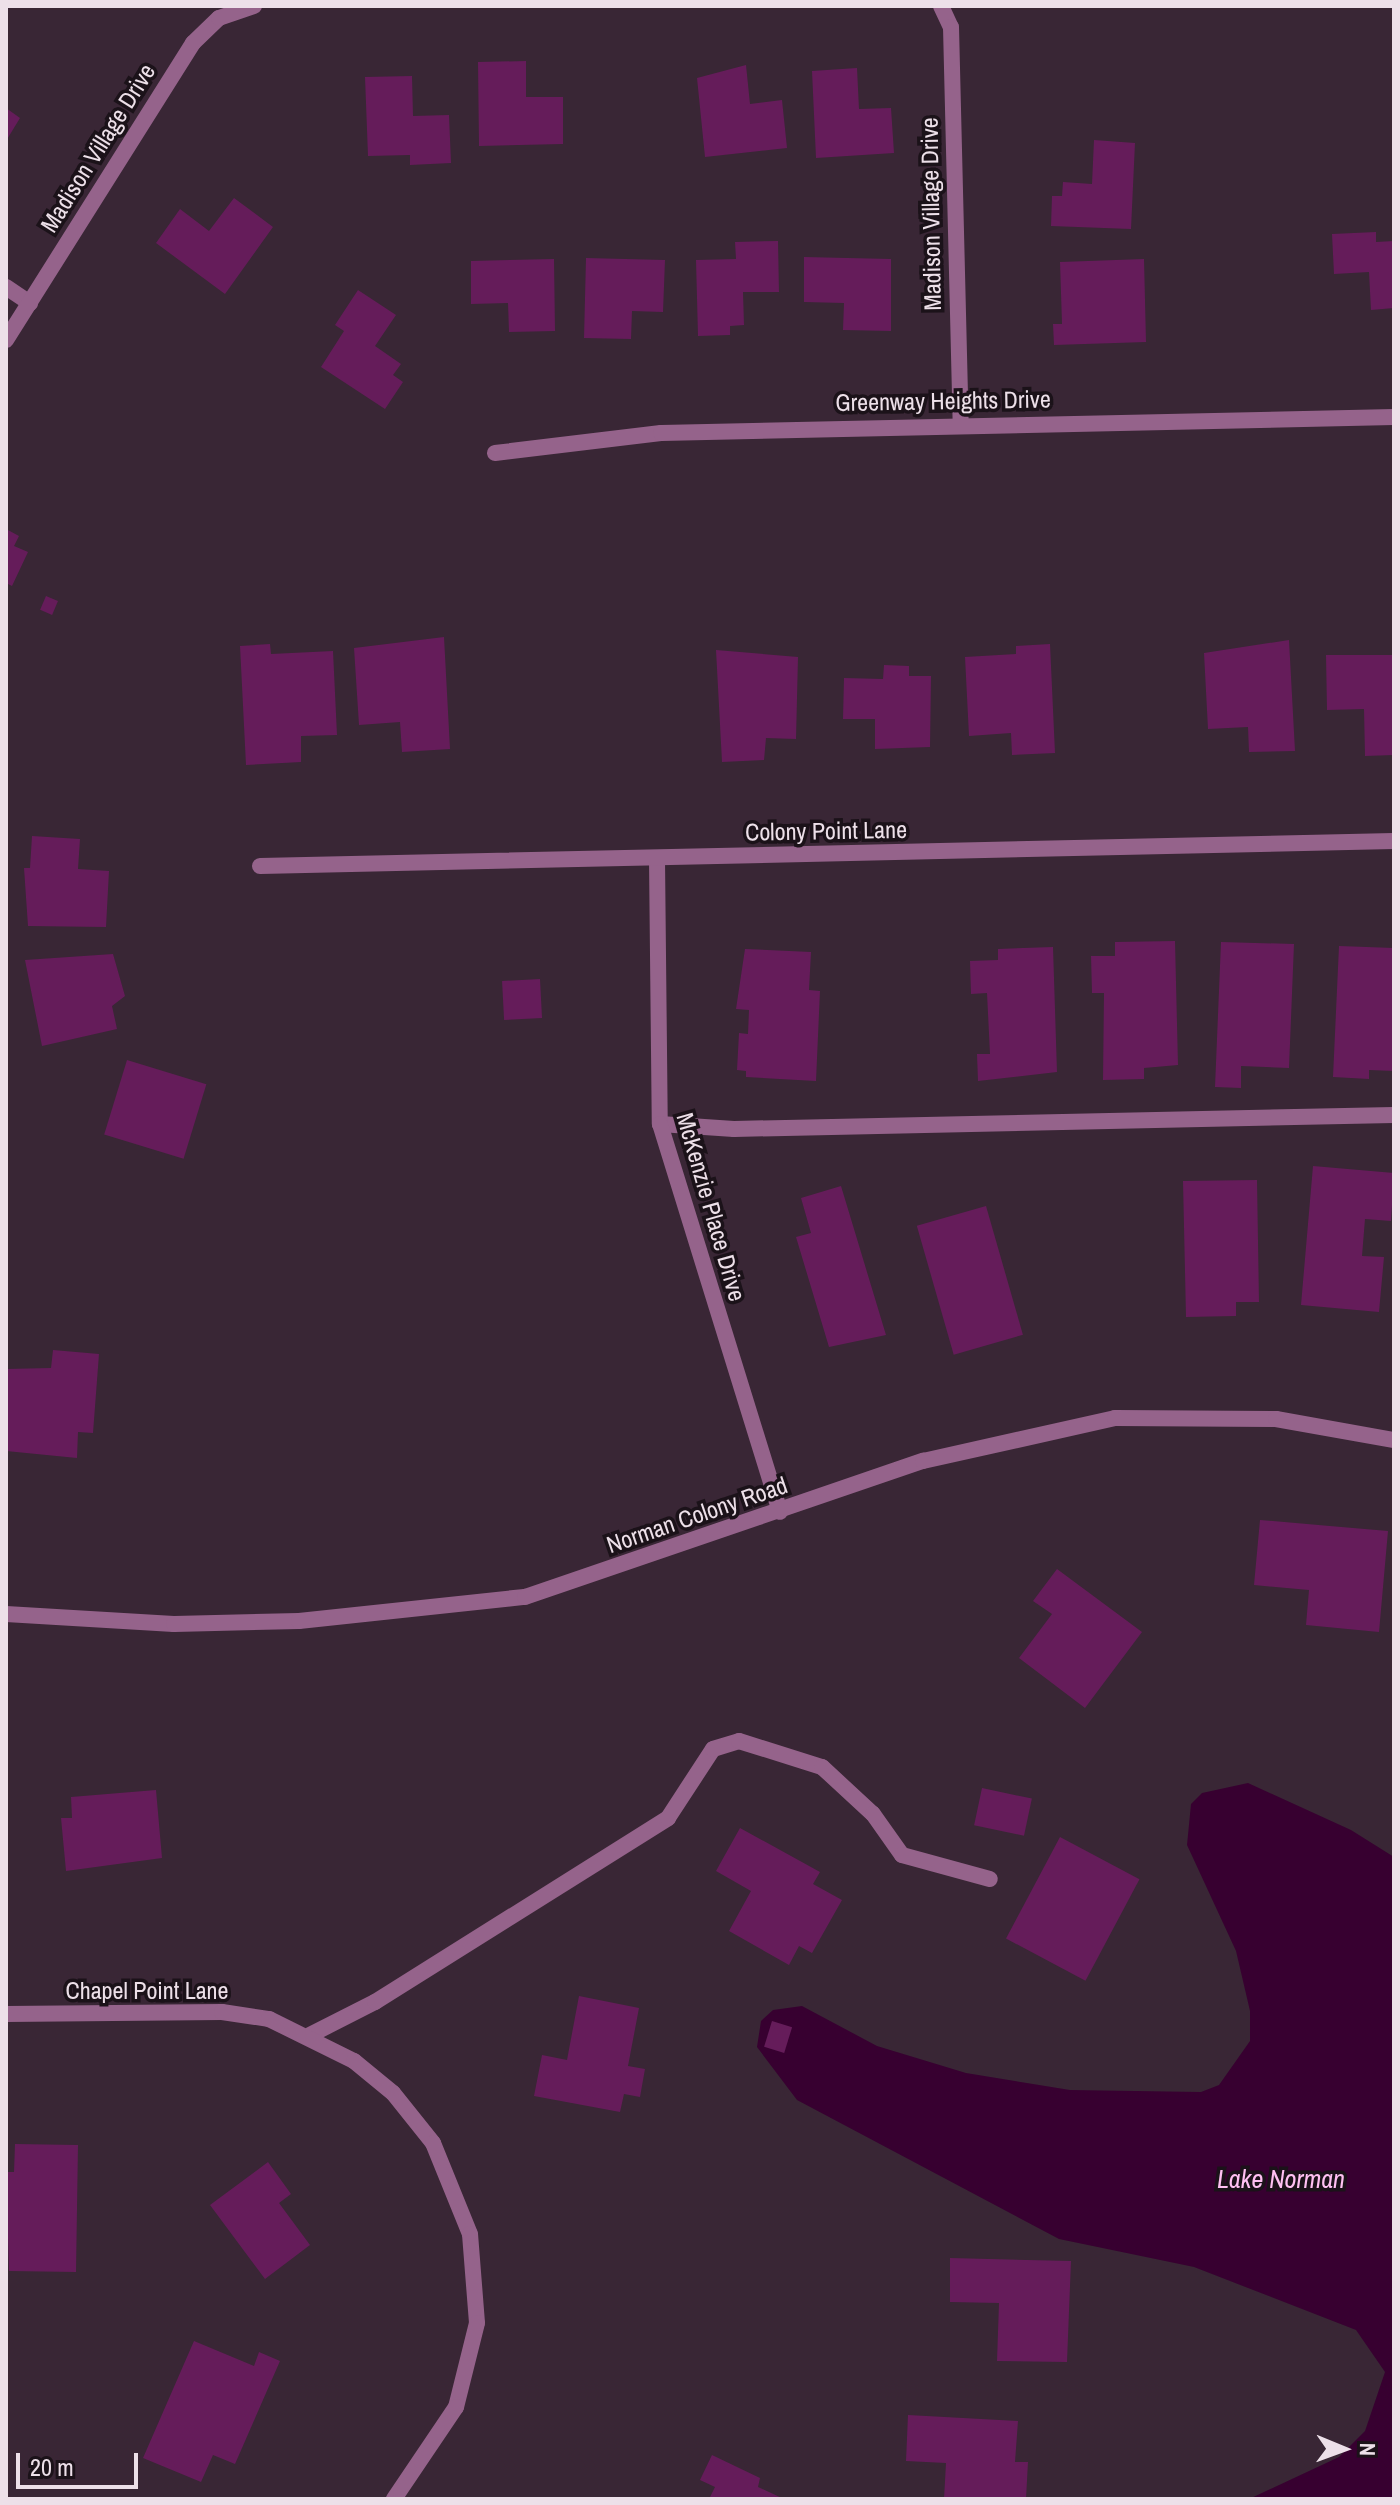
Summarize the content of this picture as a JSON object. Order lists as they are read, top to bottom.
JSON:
{
  "streets": {
    "street": [
      "Madison Village Drive",
      "Greenway Heights Drive",
      "Colony Point Lane",
      "McKenzie Place Drive",
      "Norman Colony Road",
      "Chapel Point Lane"
    ]
  },
  "crossings": [
    ["Madison Village Drive", "Greenway Heights Drive"],
    ["Colony Point Lane", "McKenzie Place Drive"],
    ["McKenzie Place Drive", "Norman Colony Road"]
  ],
  "water": ["Lake Norman"],
  "scale_bar": "20 m",
  "north": "right"
}
